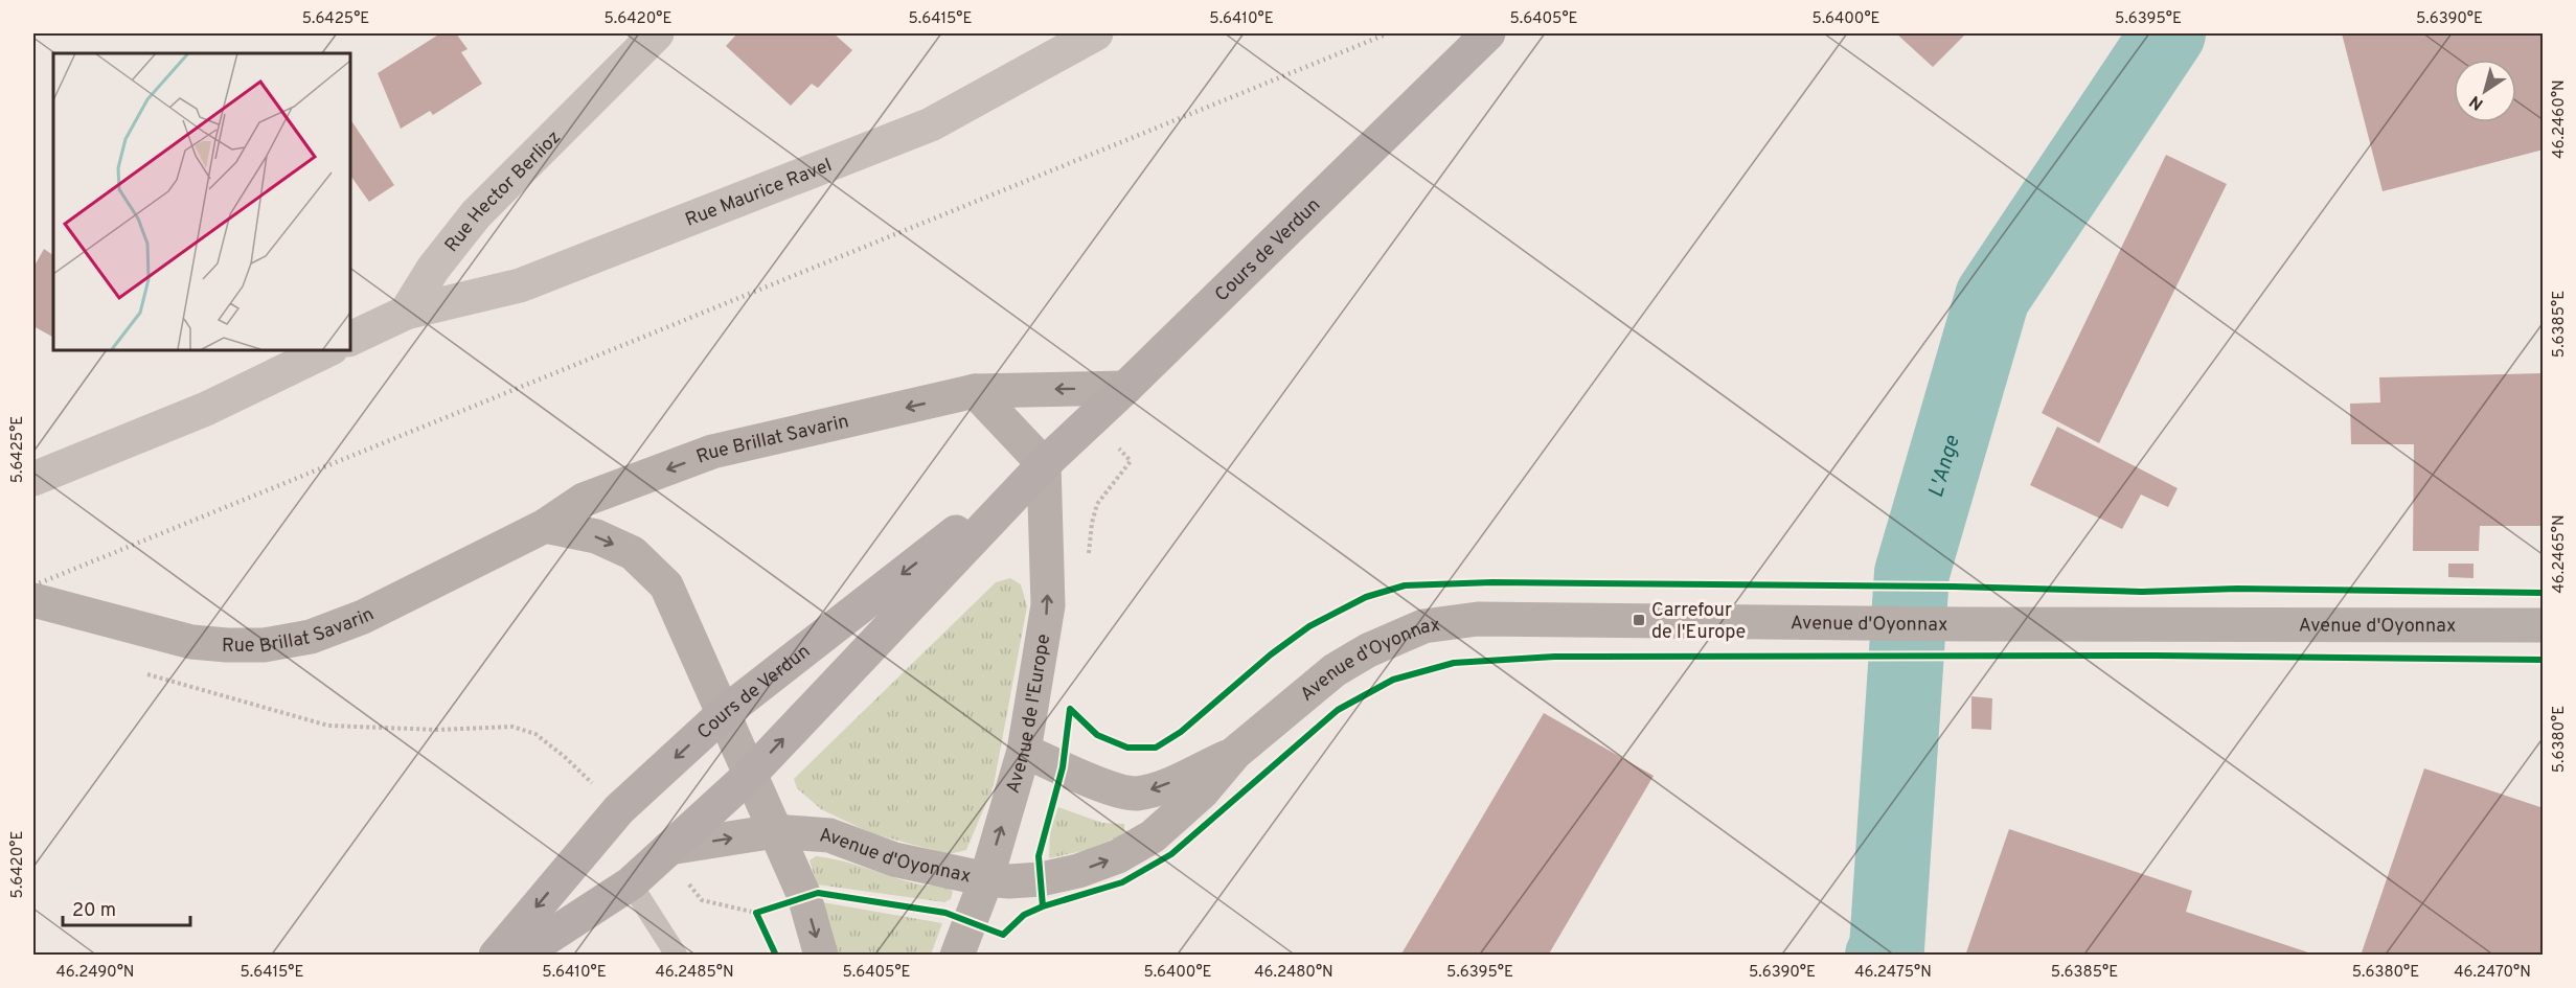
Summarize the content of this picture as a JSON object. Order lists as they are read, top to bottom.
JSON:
{
  "streets": {
    "main road": [
      "Cours de Verdun",
      "Rue Brillat Savarin",
      "Avenue d'Oyonnax",
      "Avenue de l'Europe"
    ],
    "street": ["Rue Hector Berlioz", "Rue Maurice Ravel"]
  },
  "crossings": [
    ["Rue Hector Berlioz", "Rue Maurice Ravel"],
    ["Cours de Verdun", "Rue Brillat Savarin"],
    ["Cours de Verdun", "Avenue de l'Europe"],
    ["Avenue d'Oyonnax", "Avenue de l'Europe"]
  ],
  "one_way": ["Rue Brillat Savarin", "Avenue de l'Europe"],
  "water": ["L'Ange"],
  "places": {
    "transit": ["Carrefour de l'Europe"]
  },
  "scale_bar": "20 m",
  "north": "bottom left",
  "coordinates": [
    "5.6425°E",
    "5.6420°E",
    "5.6415°E",
    "5.6410°E",
    "5.6405°E",
    "5.6400°E",
    "5.6395°E",
    "5.6390°E",
    "46.2460°N",
    "5.6385°E",
    "46.2465°N",
    "5.6380°E",
    "46.2490°N",
    "46.2485°N",
    "46.2480°N",
    "46.2475°N",
    "46.2470°N"
  ]
}
